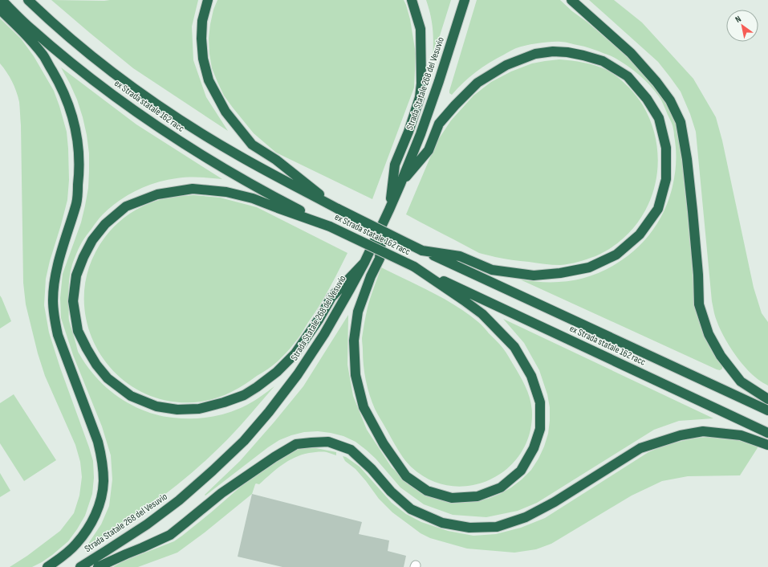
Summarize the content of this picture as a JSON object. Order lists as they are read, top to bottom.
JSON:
{
  "streets": {
    "highway": ["Strada Statale 268 del Vesuvio", "ex Strada statale 162 racc"]
  },
  "north": "top left"
}
